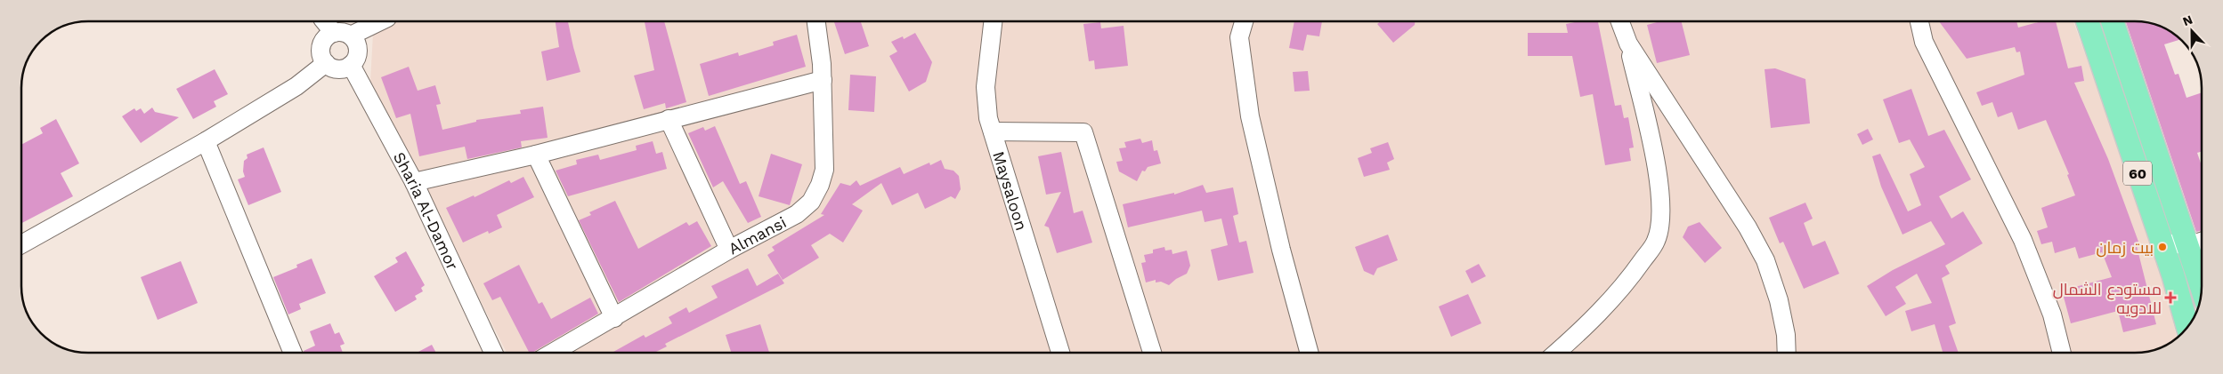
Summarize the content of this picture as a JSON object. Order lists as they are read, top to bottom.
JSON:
{
  "streets": {
    "main road": ["60"],
    "street": ["Maysaloon", "Sharia Al-Damor", "Almansi"]
  },
  "places": {
    "other": ["بيت زمان"],
    "health": ["مستودع الشمال للادويه"]
  },
  "north": "top"
}
